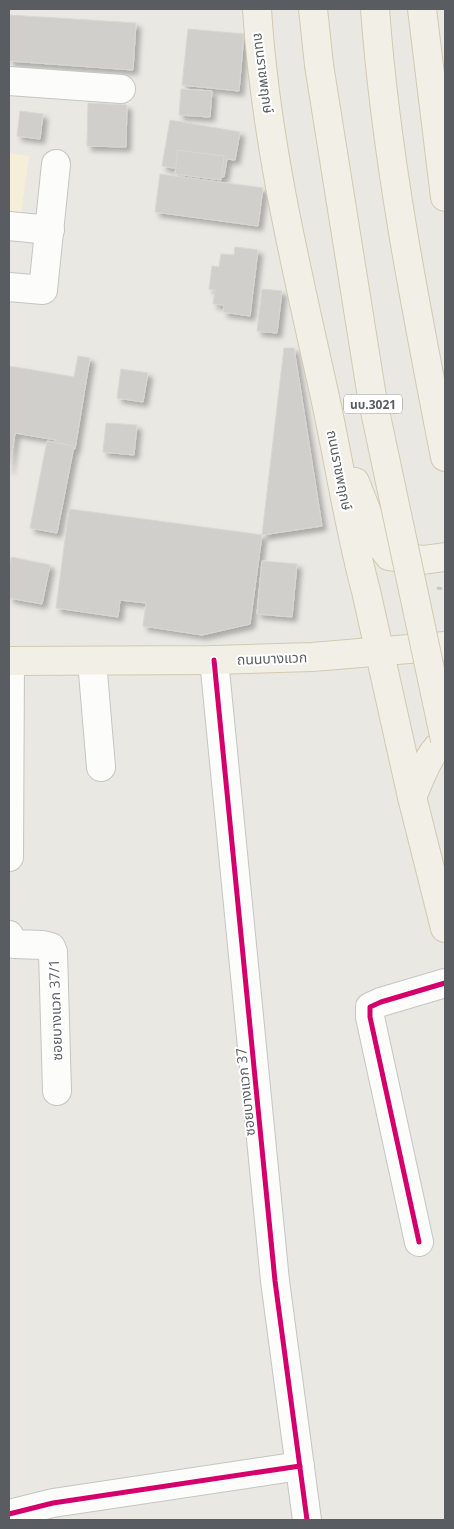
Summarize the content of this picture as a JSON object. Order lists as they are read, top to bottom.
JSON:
{
  "streets": {
    "main road": ["ถนนราชพฤกษ์", "นบ.3021", "ถนนบางแวก"],
    "street": ["ซอยบางแวก 37/1", "ซอยบางแวก 37"]
  },
  "crossings": [
    ["ถนนราชพฤกษ์", "ถนนบางแวก"],
    ["ถนนบางแวก", "ซอยบางแวก 37"]
  ]
}
